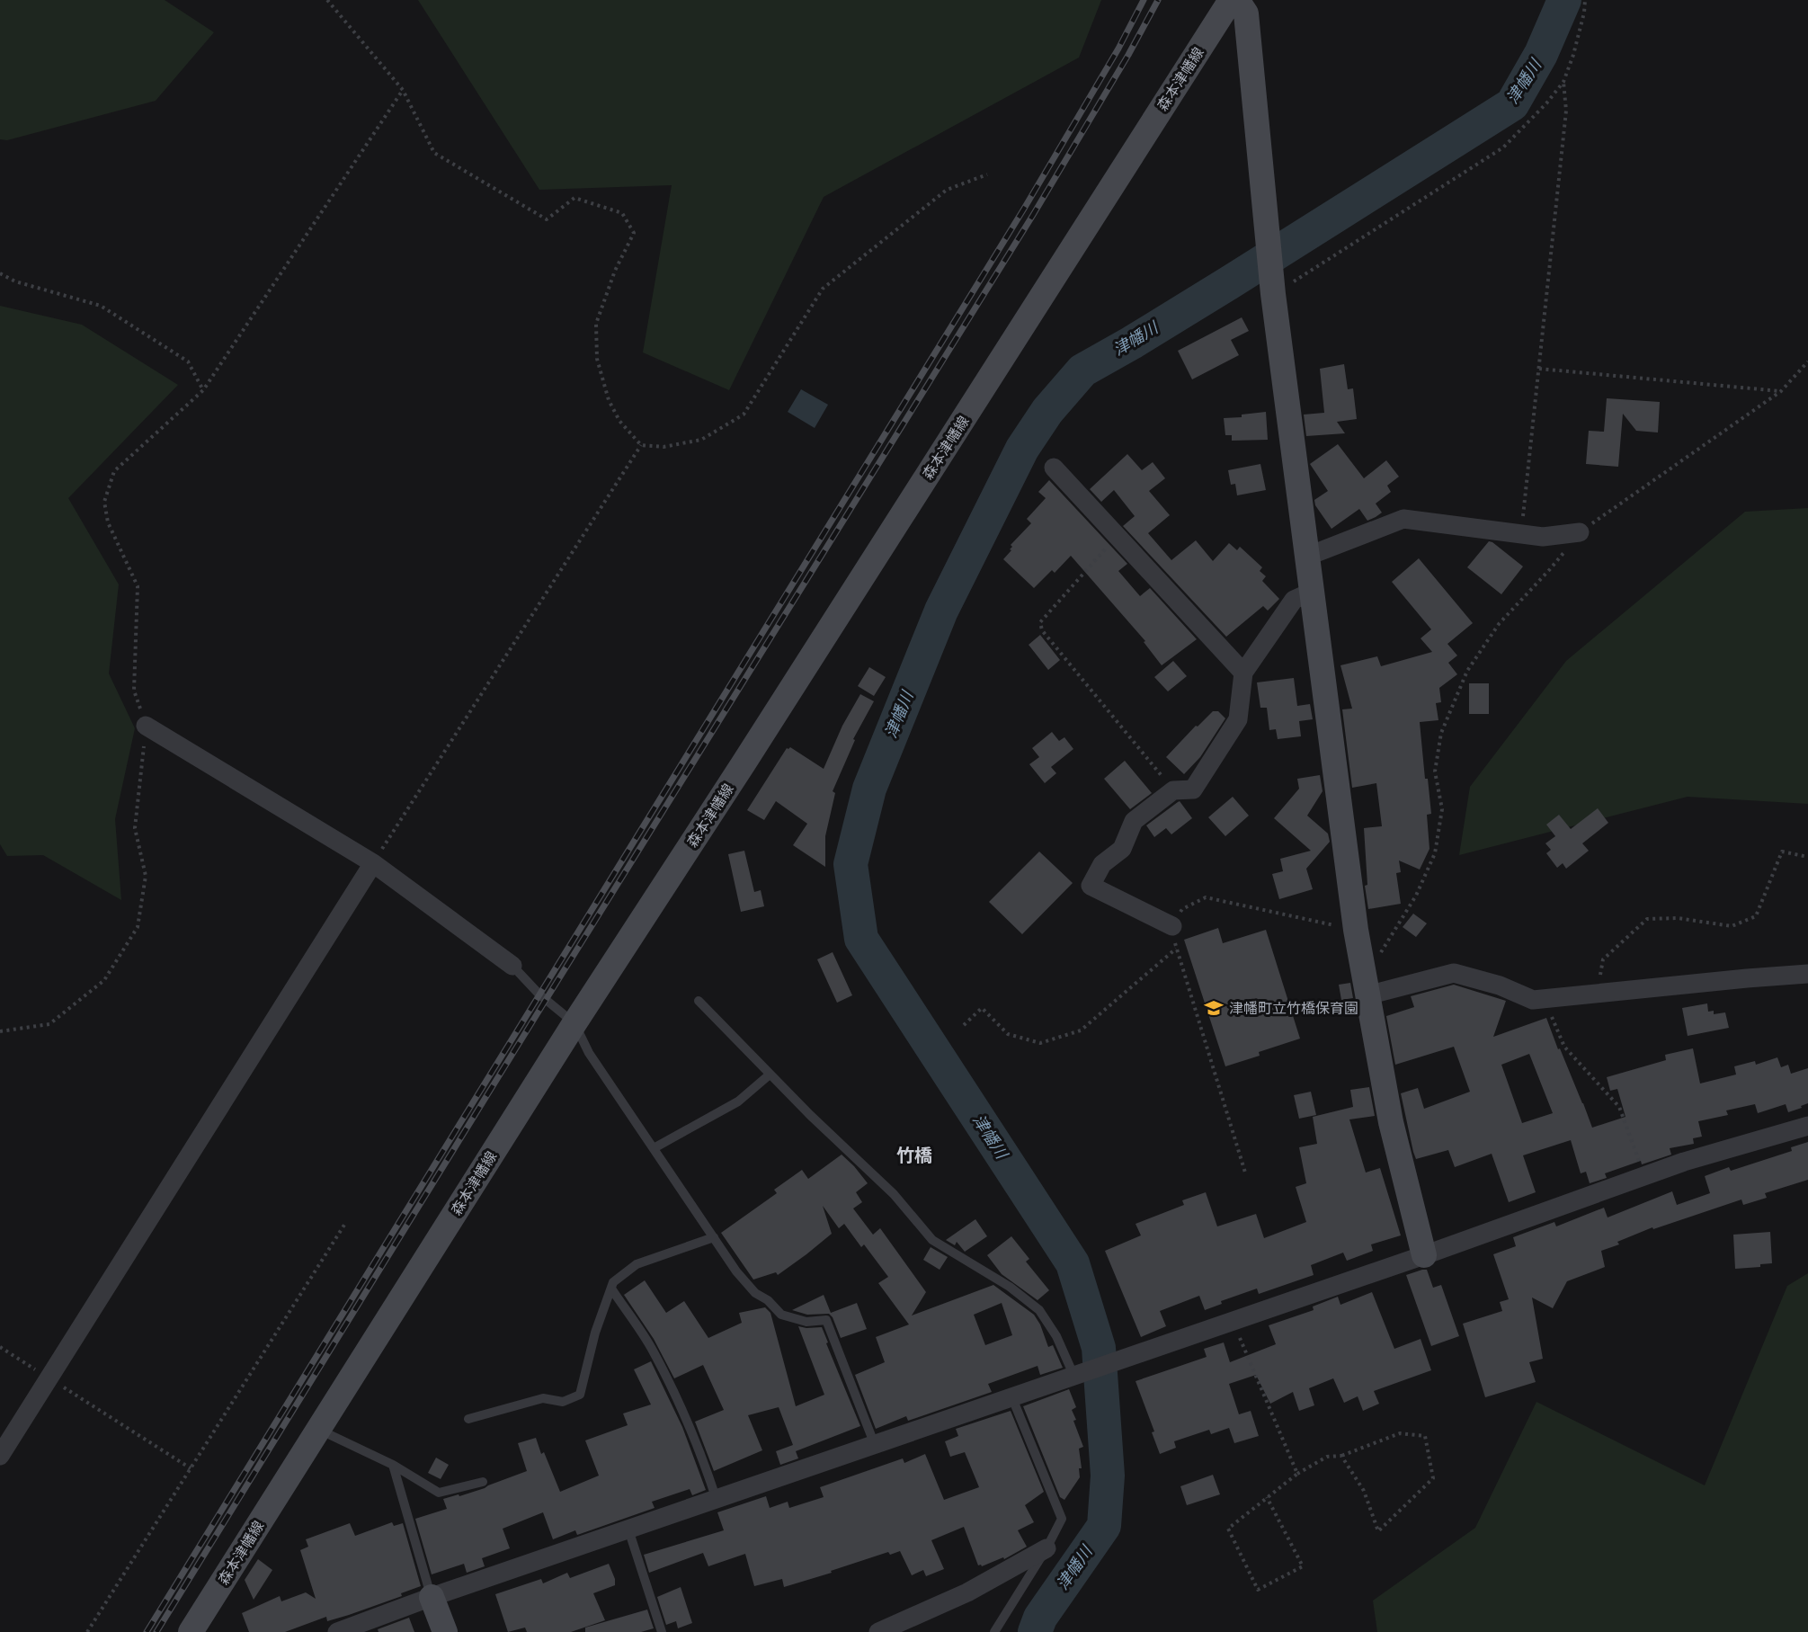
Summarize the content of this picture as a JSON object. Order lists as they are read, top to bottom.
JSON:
{
  "streets": {
    "main road": ["森本津幡線"]
  },
  "districts": ["竹橋"],
  "water": ["津幡川"],
  "places": {
    "school or university": ["津幡町立竹橋保育園"]
  }
}
